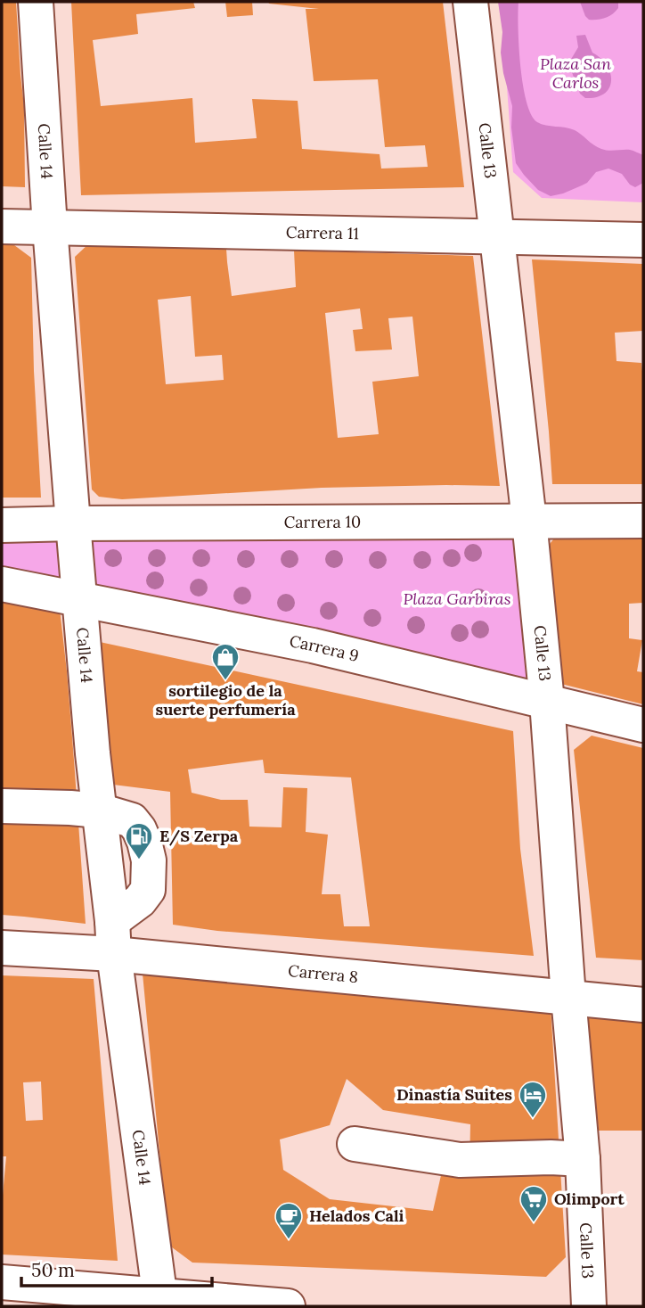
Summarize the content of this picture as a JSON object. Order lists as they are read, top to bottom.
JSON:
{
  "streets": {
    "street": [
      "Calle 13",
      "Calle 14",
      "Carrera 11",
      "Carrera 10",
      "Carrera 9",
      "Carrera 8"
    ]
  },
  "crossings": [
    ["Calle 13", "Carrera 11"],
    ["Calle 13", "Carrera 10"],
    ["Calle 13", "Carrera 9"],
    ["Calle 13", "Carrera 8"],
    ["Calle 14", "Carrera 11"],
    ["Calle 14", "Carrera 10"],
    ["Calle 14", "Carrera 9"],
    ["Calle 14", "Carrera 8"]
  ],
  "parks": ["Plaza San Carlos", "Plaza Garbiras"],
  "places": {
    "shop": ["sortilegio de la suerte perfumería"],
    "fuel station": ["E/S Zerpa"],
    "hotel": ["Dinastía Suites"],
    "supermarket": ["Olimport"],
    "cafe": ["Helados Cali"]
  },
  "scale_bar": "50 m"
}
